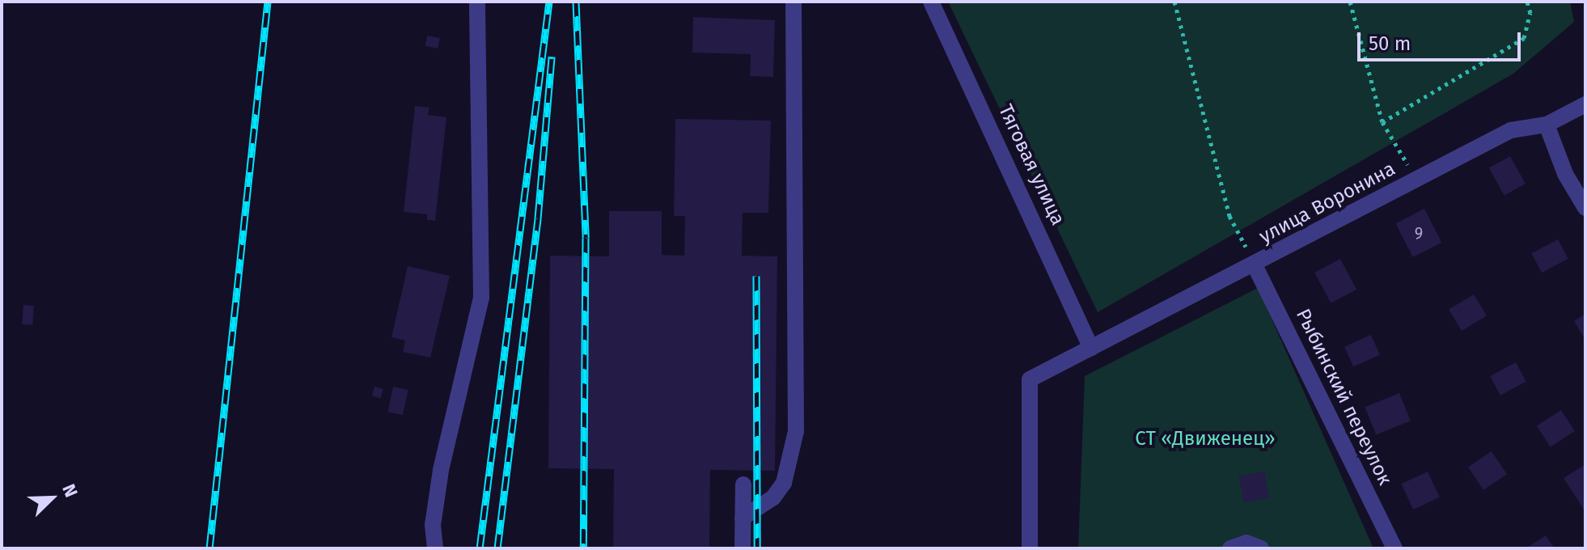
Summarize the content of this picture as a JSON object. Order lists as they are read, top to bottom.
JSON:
{
  "streets": {
    "street": ["Тяговая улица", "улица Воронина", "Рыбинский переулок"]
  },
  "crossings": [
    ["Тяговая улица", "улица Воронина"],
    ["улица Воронина", "Рыбинский переулок"]
  ],
  "parks": ["СТ «Движенец»"],
  "house_numbers": ["9"],
  "scale_bar": "50 m",
  "north": "top right"
}
